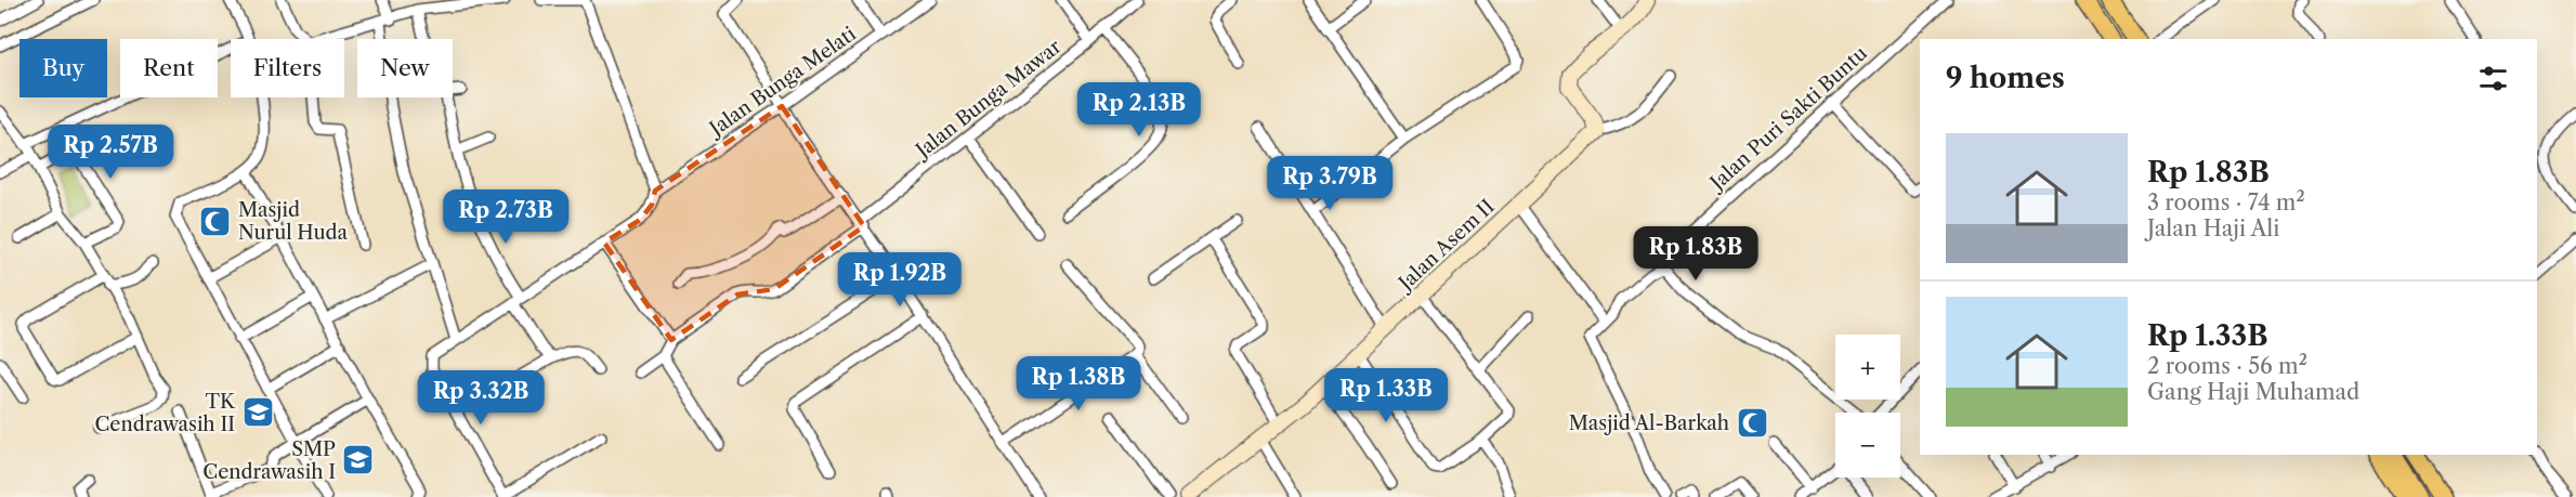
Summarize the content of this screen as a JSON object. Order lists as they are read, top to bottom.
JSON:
{
  "streets": {
    "street": [
      "Jalan Bunga Melati",
      "Jalan Bunga Mawar",
      "Jalan Puri Sakti Buntu",
      "Jalan Asem II"
    ]
  },
  "places": {
    "mosque": ["Masjid Nurul Huda", "Masjid Al-Barkah"],
    "school or university": ["TK Cendrawasih II", "SMP Cendrawasih I"]
  },
  "page": {
    "chip": [
      "Buy",
      "Rent",
      "Filters",
      "New"
    ],
    "heading": "9 homes",
    "price": [
      "Rp 2.13B",
      "Rp 2.57B",
      "Rp 3.79B",
      "Rp 2.73B",
      "Rp 1.83B",
      "Rp 1.92B",
      "Rp 1.38B",
      "Rp 1.33B",
      "Rp 3.32B"
    ],
    "list": [
      {
        "name": "Rp 1.83B",
        "note": "3 rooms · 74 m² · Jalan Haji Ali"
      },
      {
        "name": "Rp 1.33B",
        "note": "2 rooms · 56 m² · Gang Haji Muhamad"
      }
    ],
    "map_buttons": ["+", "−"]
  }
}
